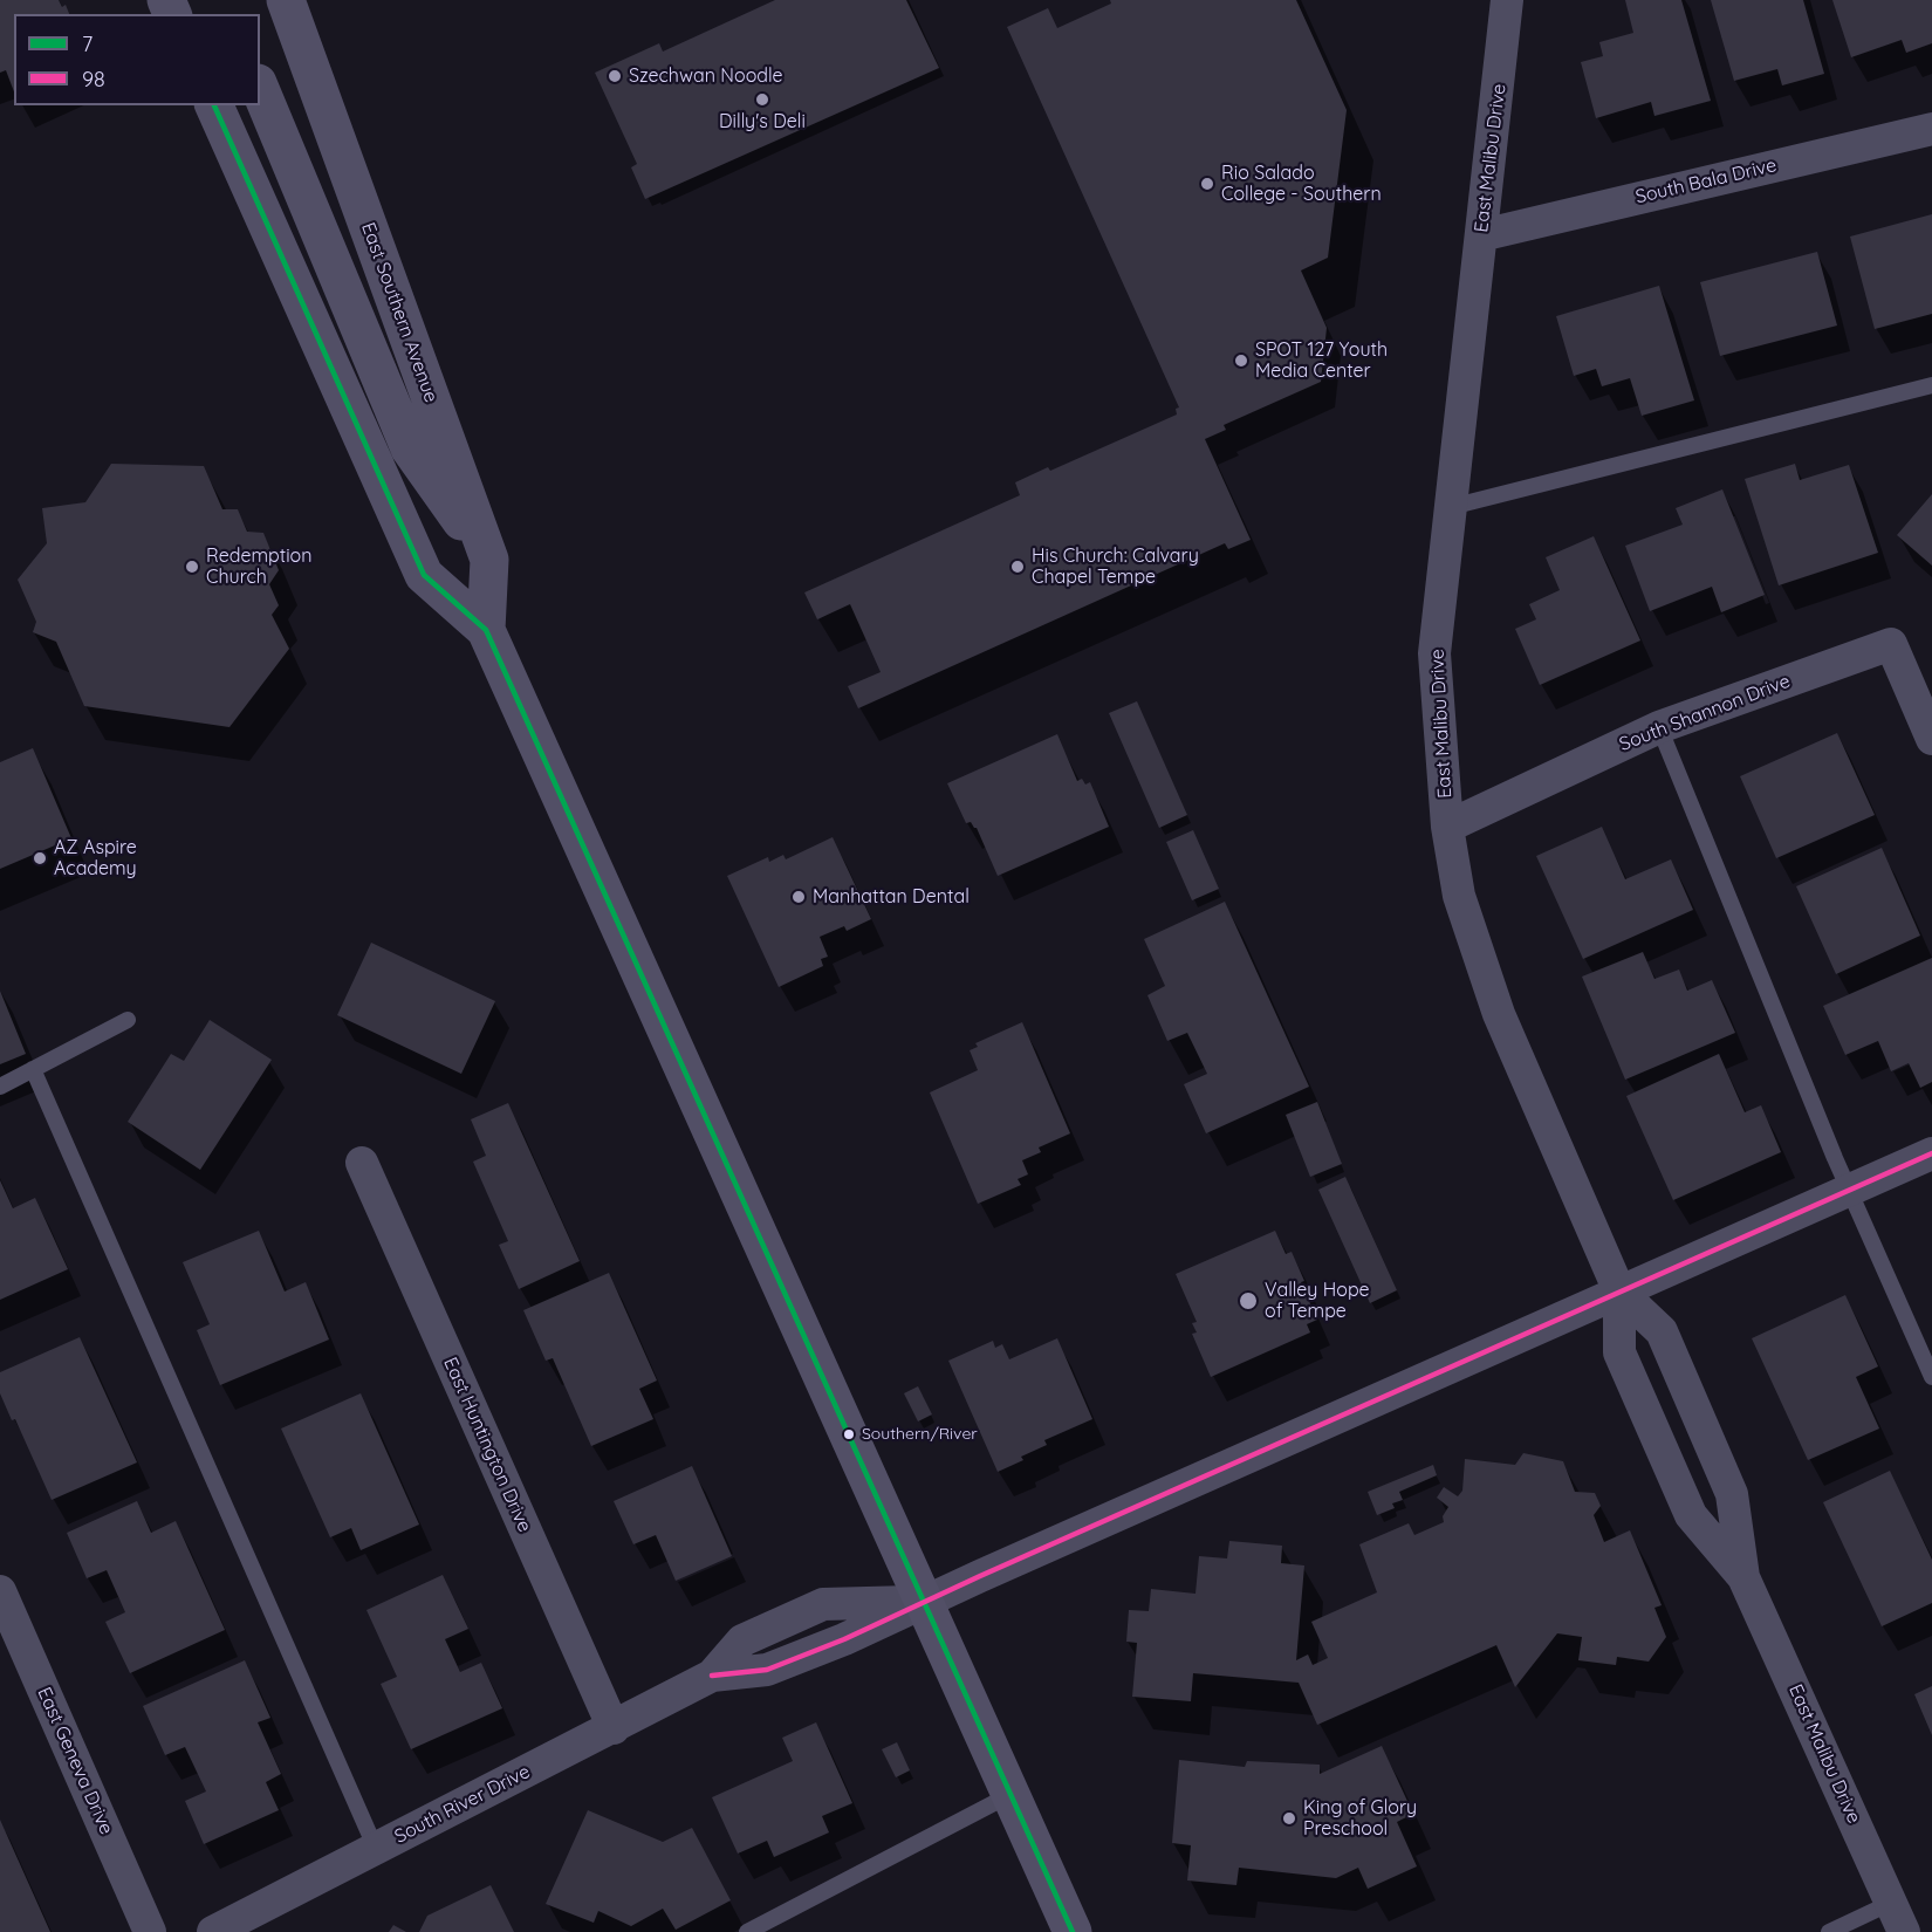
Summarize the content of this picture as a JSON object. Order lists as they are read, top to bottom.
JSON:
{
  "streets": {
    "main road": ["East Southern Avenue"],
    "street": [
      "East Malibu Drive",
      "South Bala Drive",
      "South Shannon Drive",
      "East Huntington Drive",
      "East Geneva Drive",
      "South River Drive"
    ]
  },
  "crossings": [
    ["East Malibu Drive", "South Bala Drive"],
    ["East Malibu Drive", "South Shannon Drive"],
    ["East Malibu Drive", "South River Drive"],
    ["East Southern Avenue", "South River Drive"],
    ["East Huntington Drive", "South River Drive"]
  ],
  "places": [
    "Szechwan Noodle",
    "Dilly's Deli",
    "Rio Salado College - Southern",
    "SPOT 127 Youth Media Center",
    "Redemption Church",
    "His Church: Calvary Chapel Tempe",
    "AZ Aspire Academy",
    "Manhattan Dental",
    "Valley Hope of Tempe",
    "Southern/River",
    "King of Glory Preschool"
  ],
  "lines": ["transit line 7", "transit line 98"],
  "legend": ["7", "98"]
}
